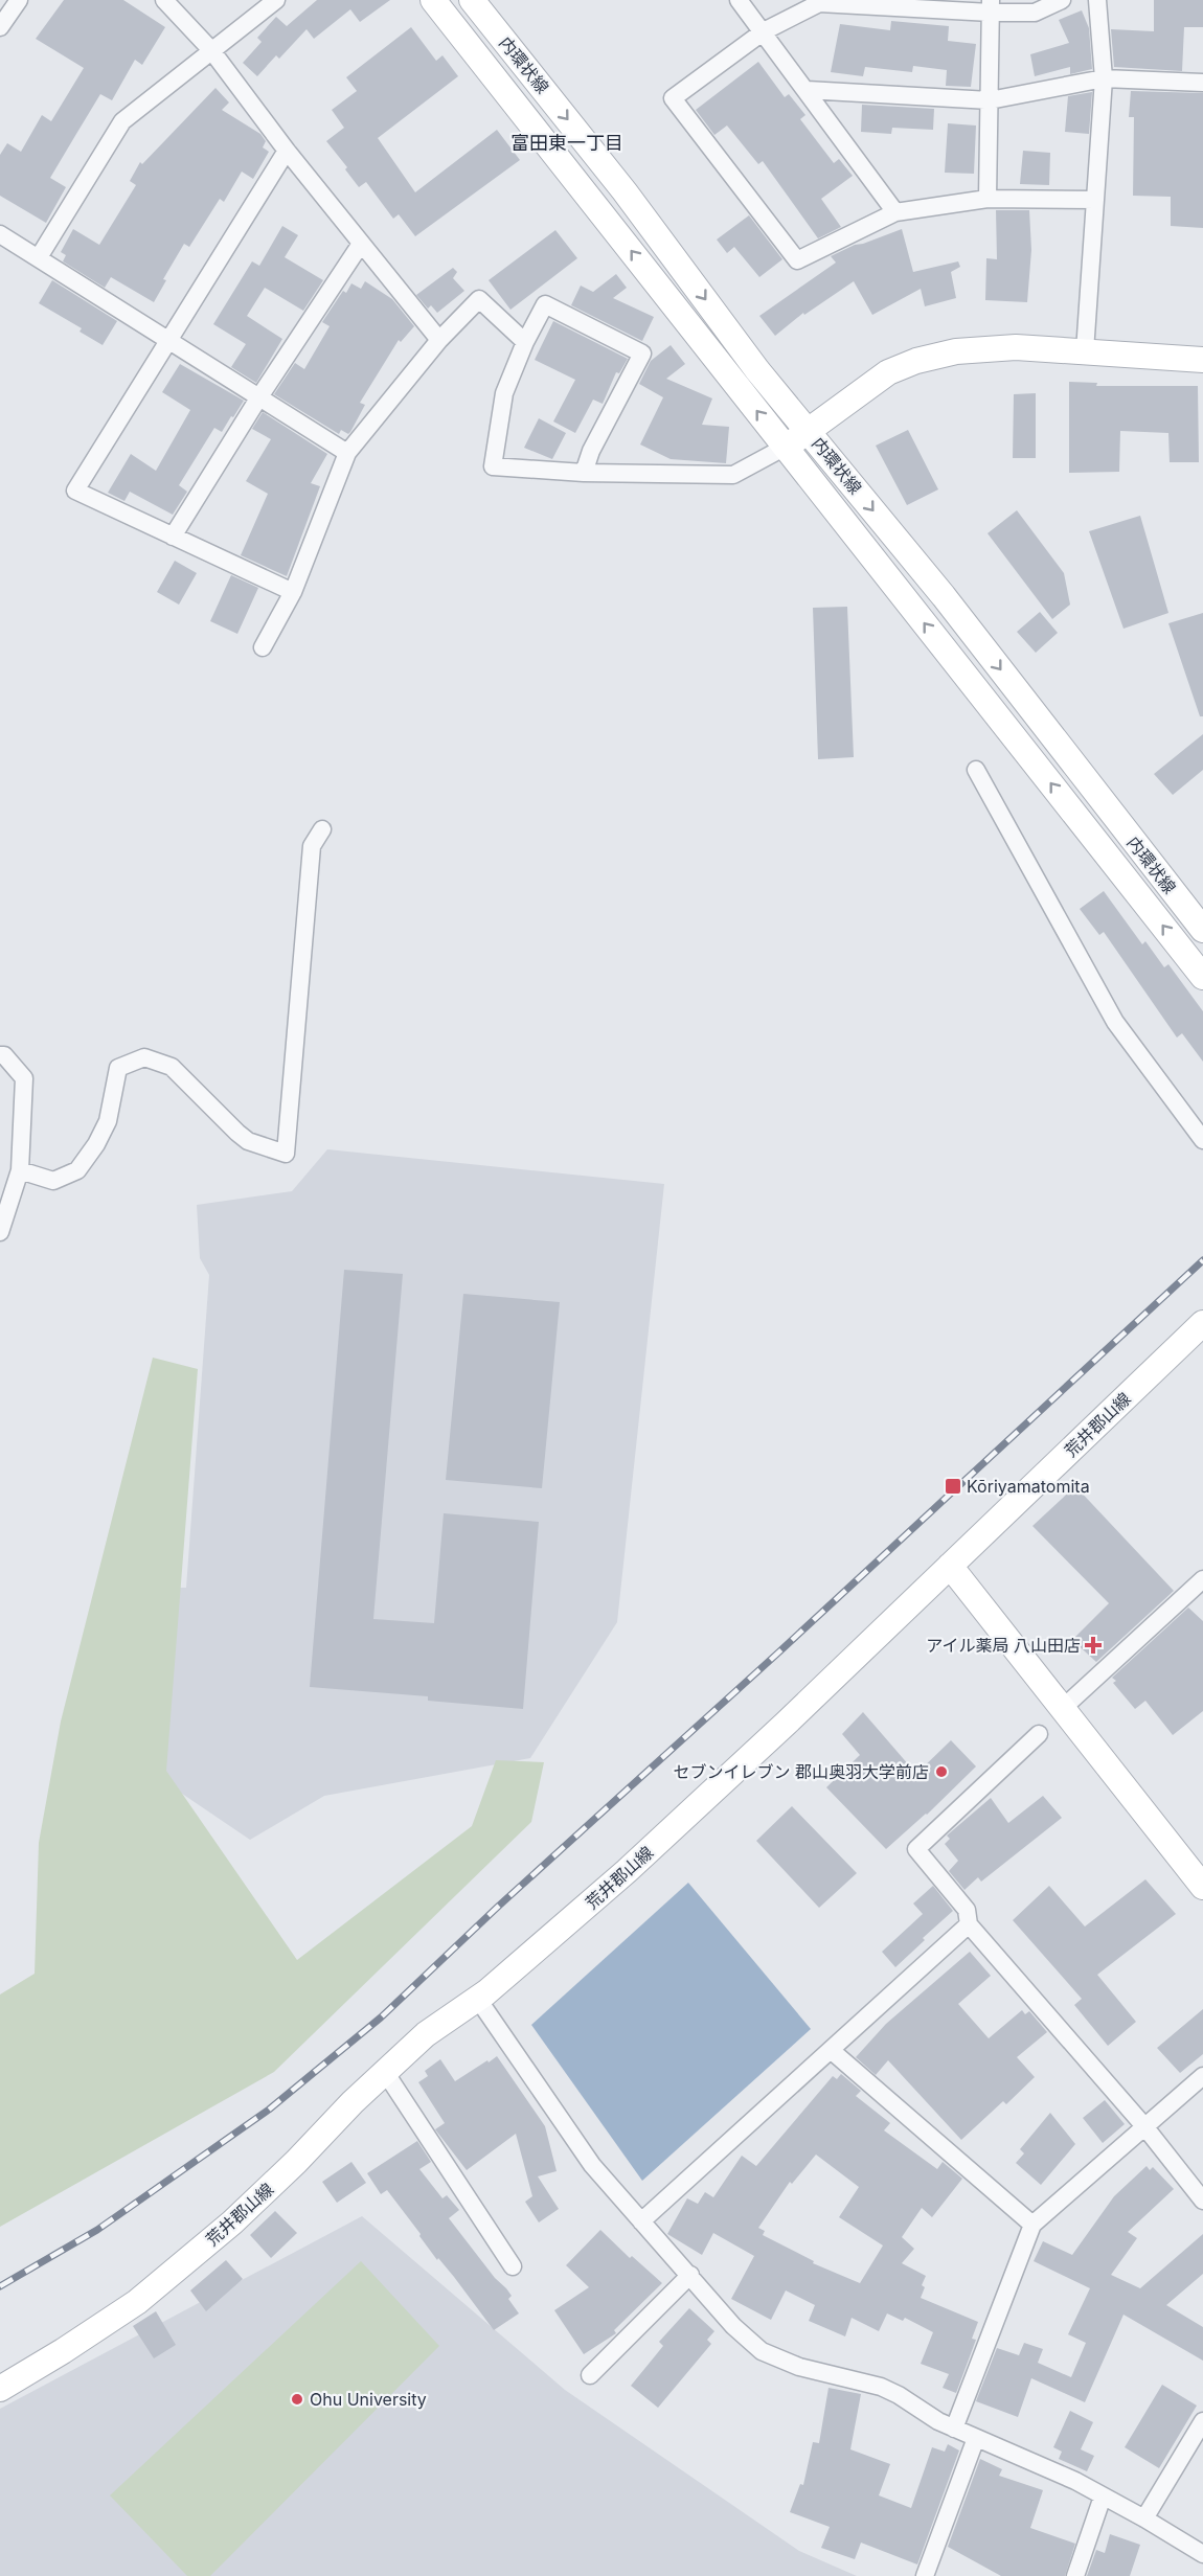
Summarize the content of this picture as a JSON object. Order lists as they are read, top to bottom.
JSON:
{
  "streets": {
    "street": ["内環状線", "荒井郡山線"]
  },
  "districts": ["富田東一丁目"],
  "places": {
    "transit": ["Kōriyamatomita"],
    "health": ["アイル薬局 八山田店"],
    "other": ["セブンイレブン 郡山奥羽大学前店", "Ohu University"]
  }
}
